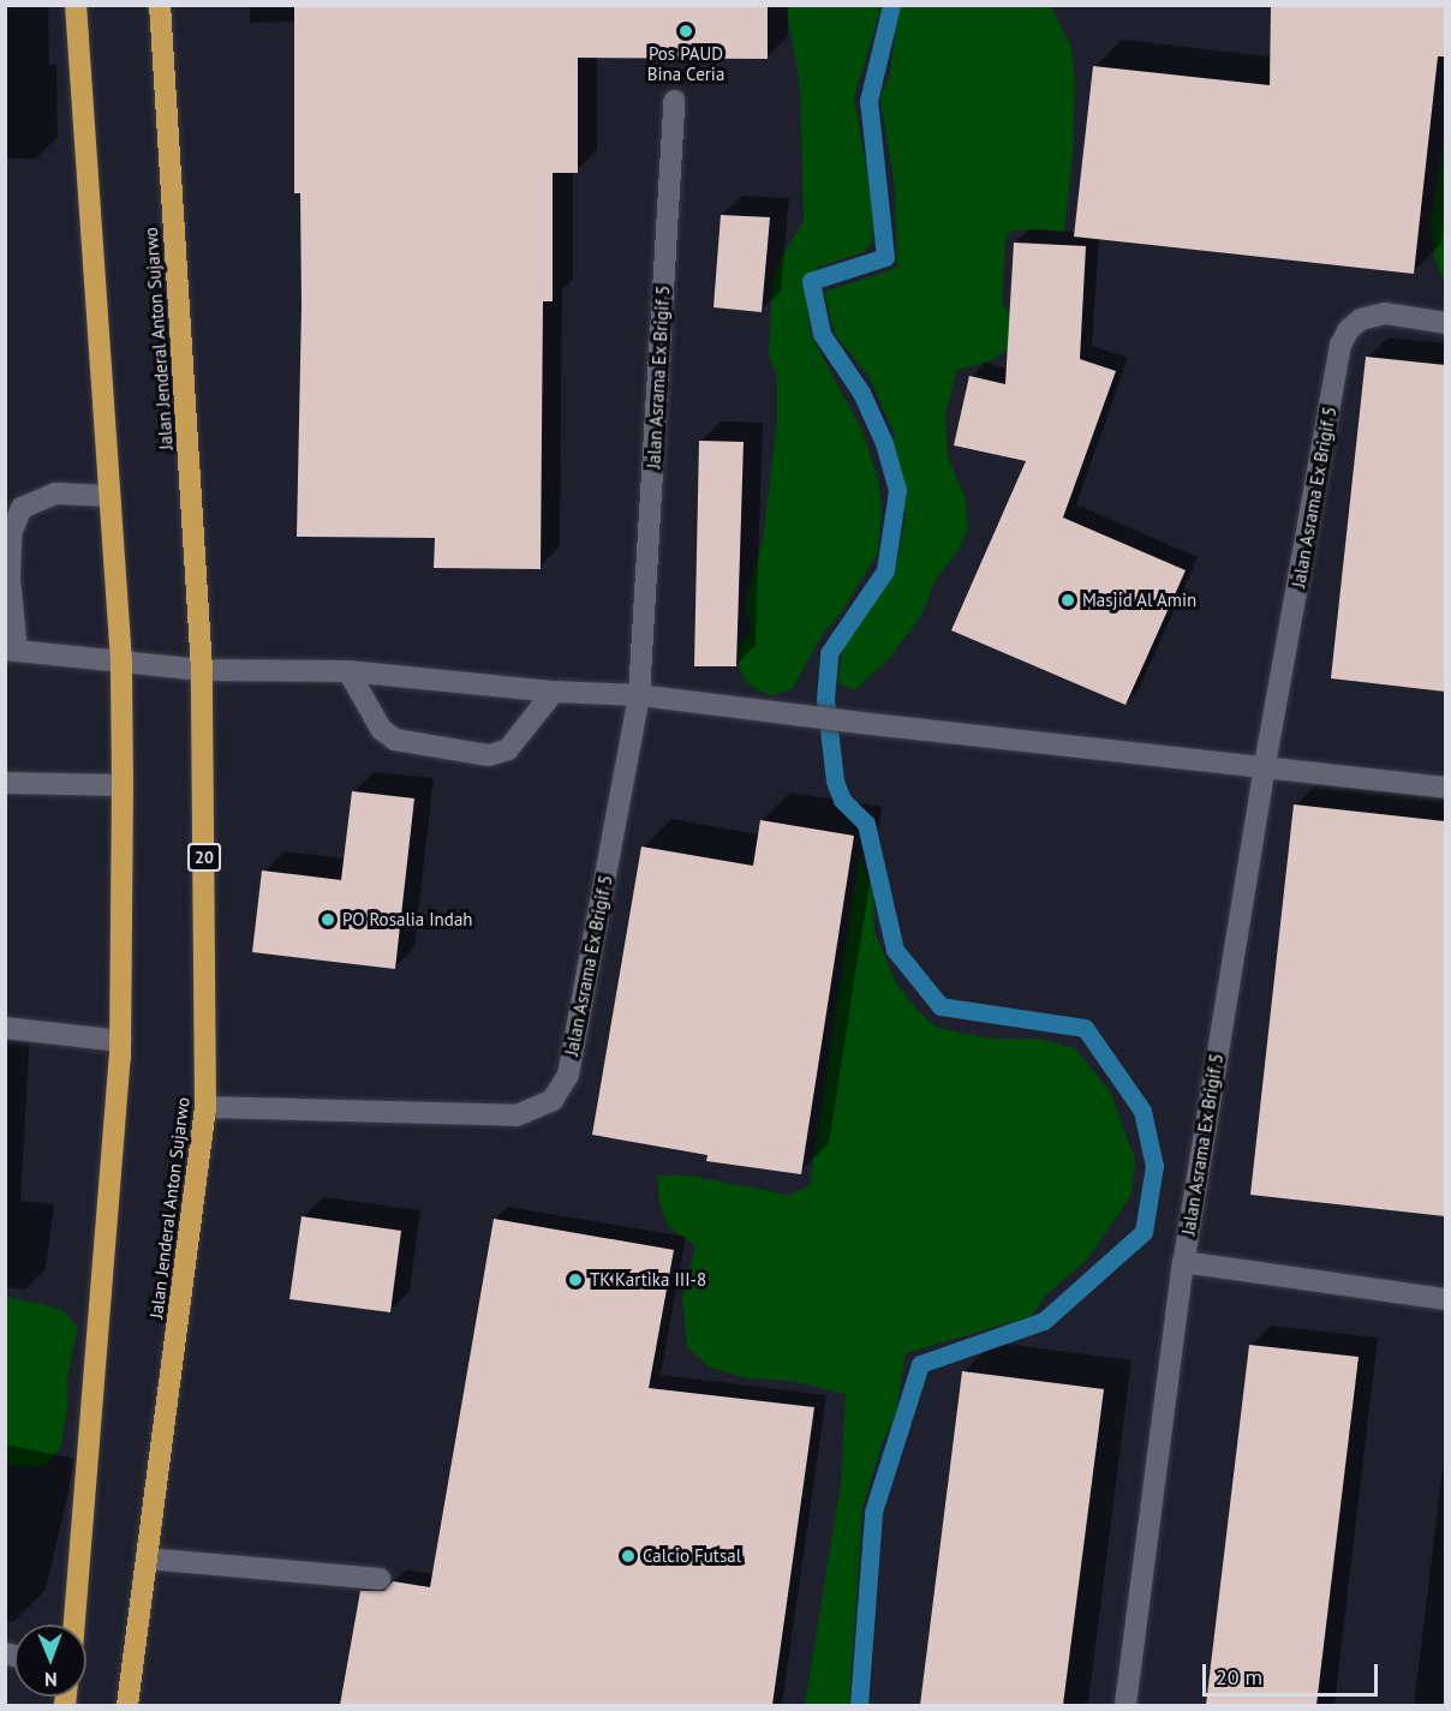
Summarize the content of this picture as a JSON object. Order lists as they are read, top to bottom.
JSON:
{
  "streets": {
    "highway": ["Jalan Jenderal Anton Sujarwo", "20"],
    "street": ["Jalan Asrama Ex Brigif 5"]
  },
  "crossings": [
    ["Jalan Jenderal Anton Sujarwo", "Jalan Asrama Ex Brigif 5"]
  ],
  "places": [
    "Pos PAUD Bina Ceria",
    "Masjid Al Amin",
    "PO Rosalia Indah",
    "TK Kartika III-8",
    "Calcio Futsal"
  ],
  "scale_bar": "20 m",
  "north": "bottom"
}
